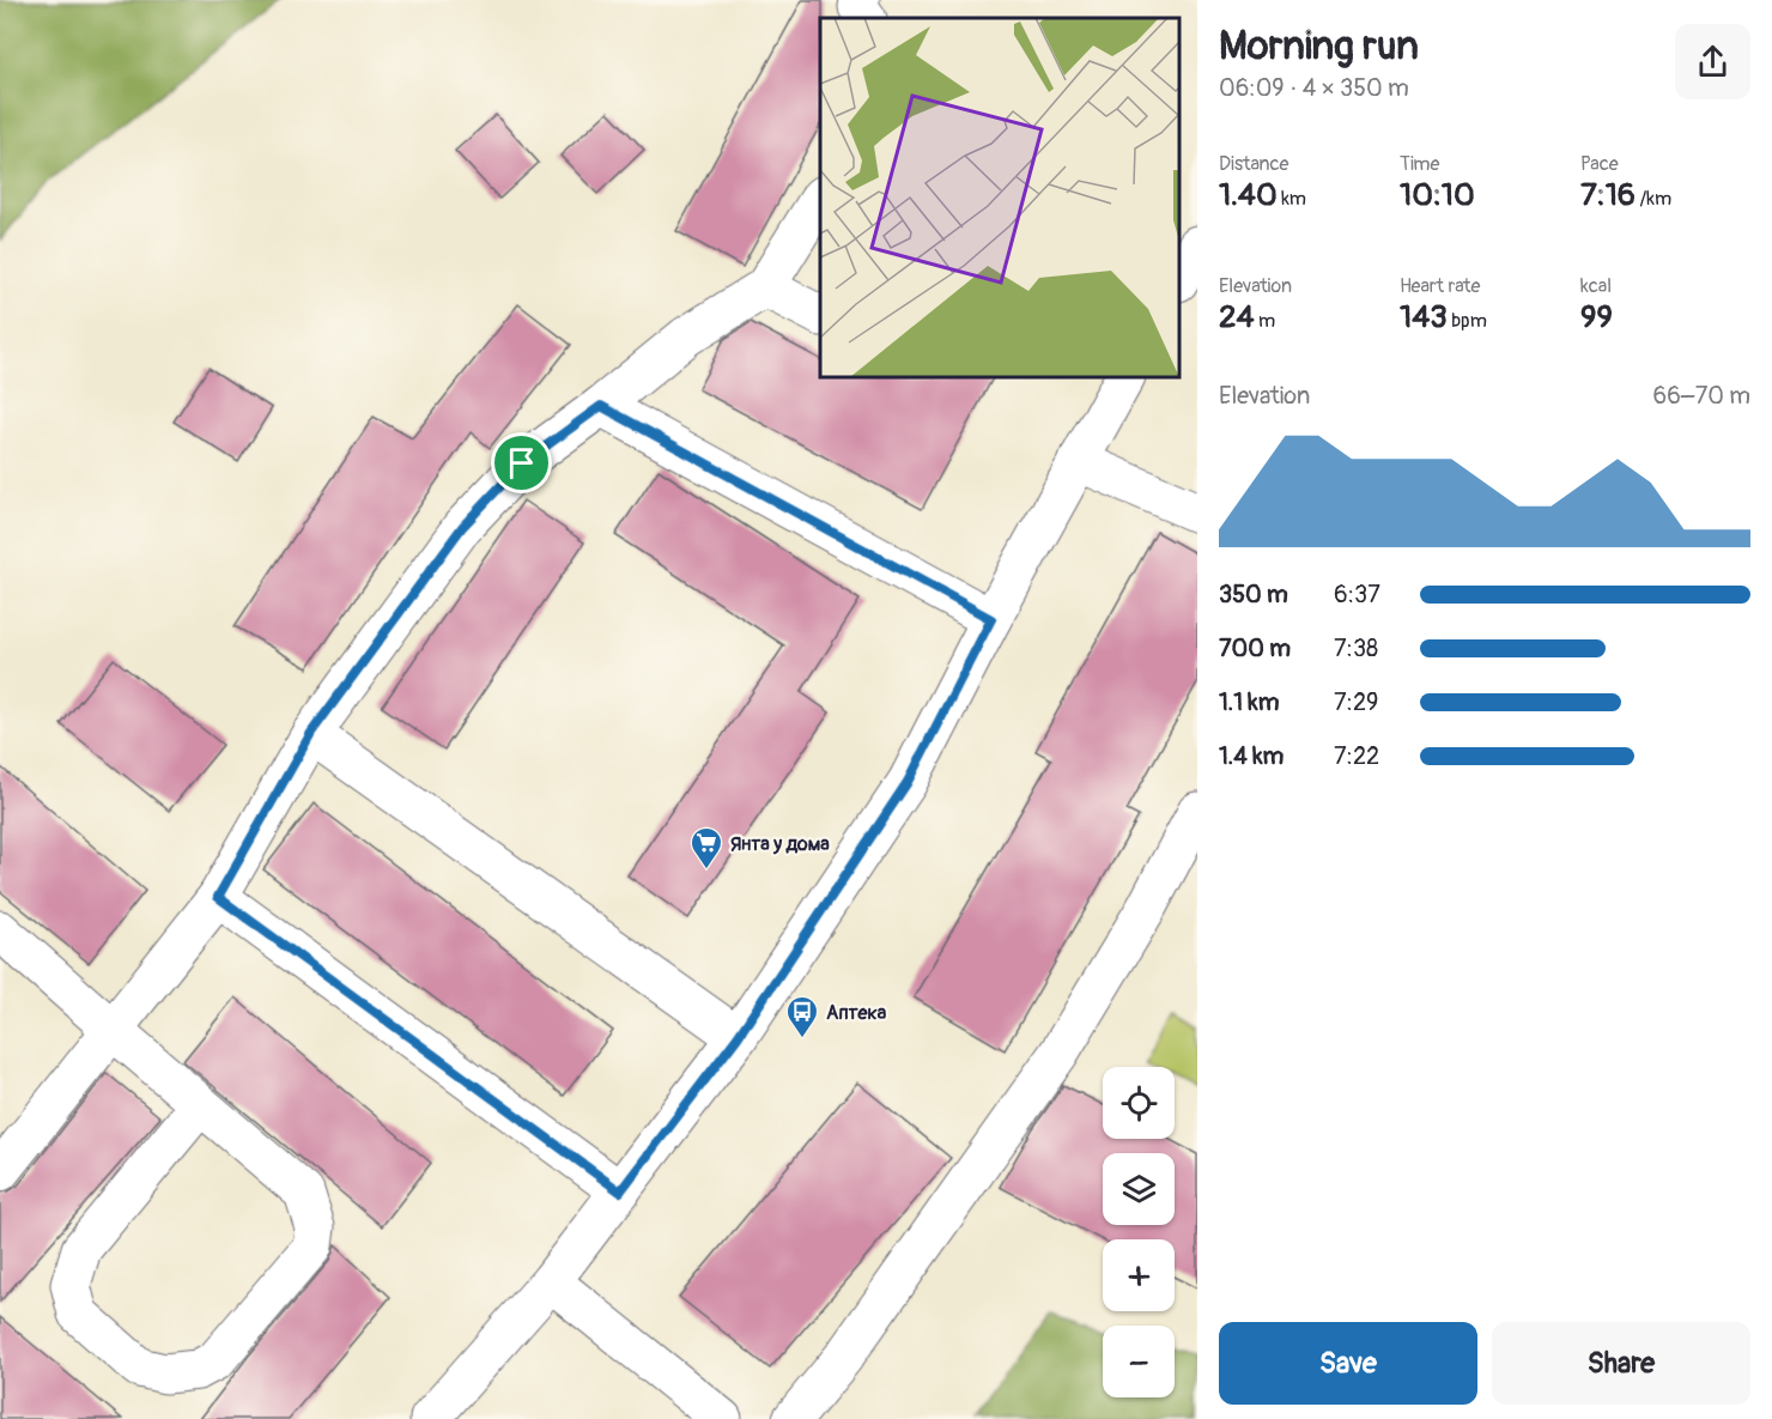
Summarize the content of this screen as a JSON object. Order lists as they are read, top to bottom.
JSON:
{
  "places": {
    "supermarket": ["Янта у дома"],
    "bus stop": ["Аптека"]
  },
  "page": {
    "heading": ["Morning run", "06:09 · 4 × 350 m"],
    "stats": [
      ["Distance", "1.40 km"],
      ["Time", "10:10"],
      ["Pace", "7:16 /km"],
      ["Elevation", "24 m"],
      ["Heart rate", "143 bpm"],
      ["kcal", "99"]
    ],
    "chart": ["Elevation", "66–70 m"],
    "list": [
      {
        "name": "350 m",
        "note": "6:37"
      },
      {
        "name": "700 m",
        "note": "7:38"
      },
      {
        "name": "1.1 km",
        "note": "7:29"
      },
      {
        "name": "1.4 km",
        "note": "7:22"
      }
    ],
    "map_buttons": ["+", "−"],
    "buttons": ["Save", "Share"]
  }
}
